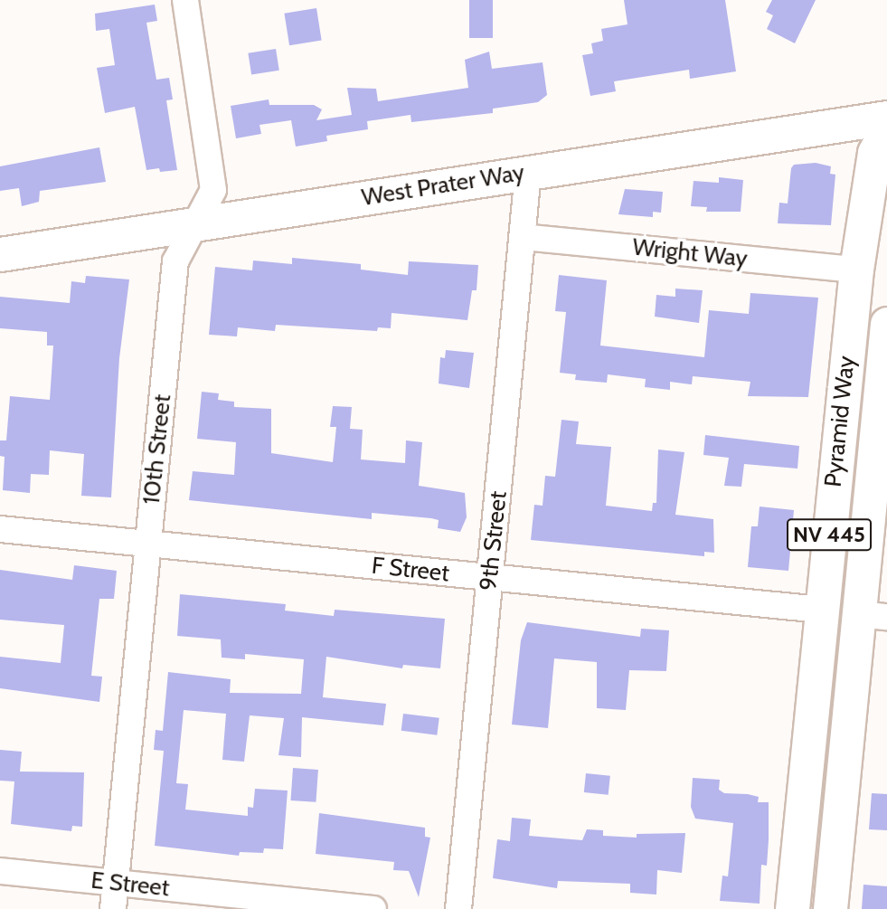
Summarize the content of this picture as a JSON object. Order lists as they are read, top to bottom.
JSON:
{
  "streets": {
    "main road": ["West Prater Way", "Pyramid Way", "NV 445"],
    "street": [
      "Wright Way",
      "10th Street",
      "9th Street",
      "F Street",
      "E Street"
    ]
  },
  "crossings": [
    ["West Prater Way", "10th Street"],
    ["West Prater Way", "9th Street"],
    ["Wright Way", "Pyramid Way"],
    ["Wright Way", "9th Street"],
    ["Pyramid Way", "F Street"],
    ["10th Street", "F Street"],
    ["10th Street", "E Street"],
    ["9th Street", "F Street"]
  ]
}
